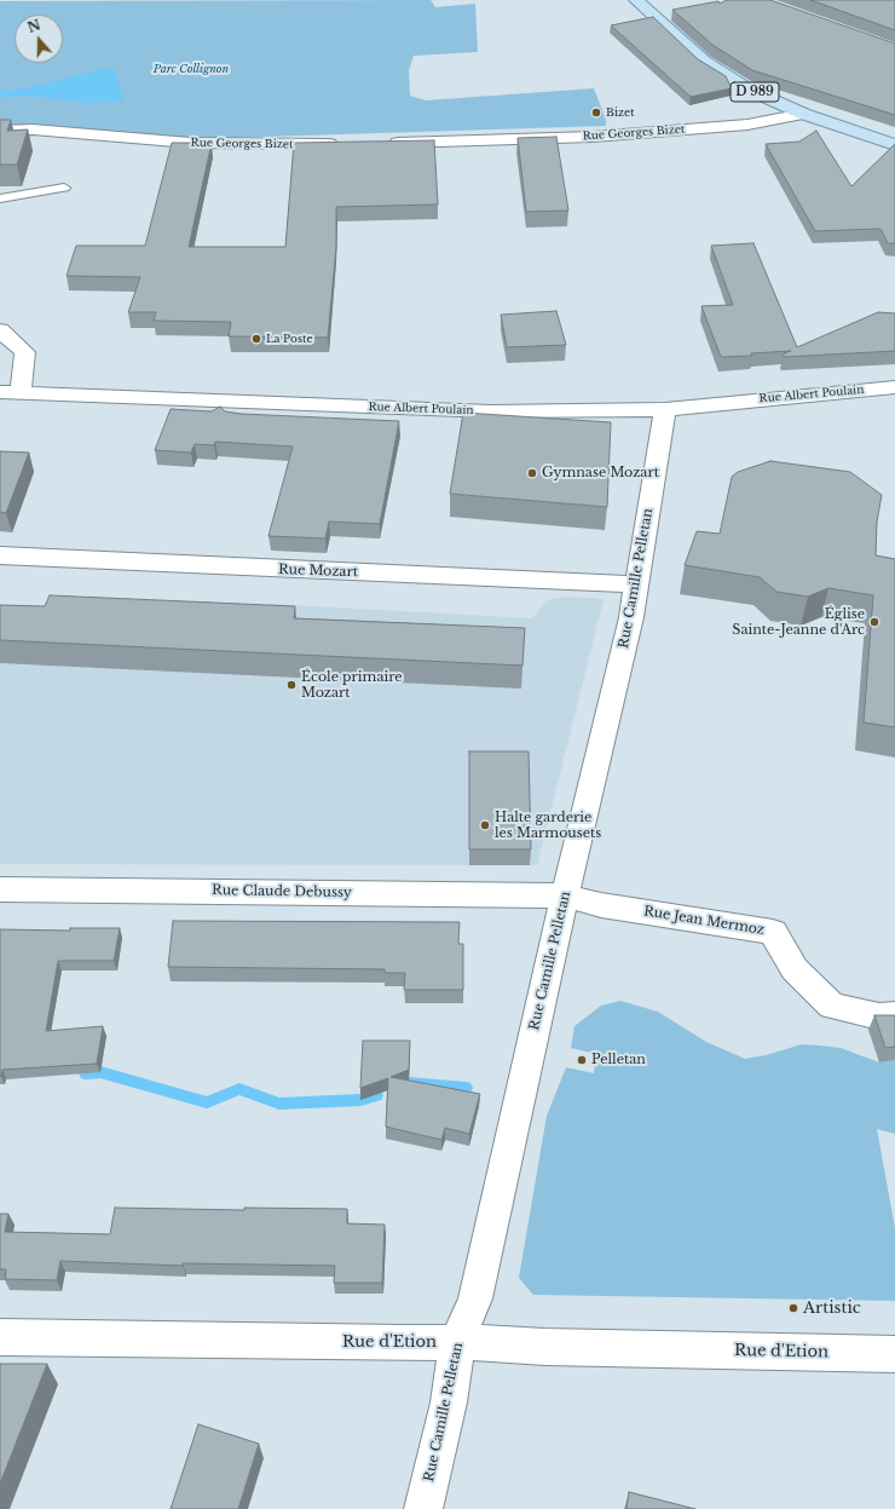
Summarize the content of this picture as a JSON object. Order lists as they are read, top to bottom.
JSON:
{
  "streets": {
    "main road": ["D 989"],
    "street": [
      "Rue Georges Bizet",
      "Rue Albert Poulain",
      "Rue Mozart",
      "Rue Camille Pelletan",
      "Rue Claude Debussy",
      "Rue Jean Mermoz",
      "Rue d'Etion"
    ]
  },
  "crossings": [
    ["D 989", "Rue Georges Bizet"],
    ["Rue Albert Poulain", "Rue Camille Pelletan"],
    ["Rue Mozart", "Rue Camille Pelletan"],
    ["Rue Camille Pelletan", "Rue Claude Debussy"],
    ["Rue Camille Pelletan", "Rue Jean Mermoz"],
    ["Rue Camille Pelletan", "Rue d'Etion"],
    ["Rue Claude Debussy", "Rue Jean Mermoz"]
  ],
  "parks": ["Parc Collignon"],
  "places": [
    "Bizet",
    "La Poste",
    "Gymnase Mozart",
    "Église Sainte-Jeanne d'Arc",
    "École primaire Mozart",
    "Halte garderie les Marmousets",
    "Pelletan",
    "Artistic"
  ],
  "north": "top"
}
